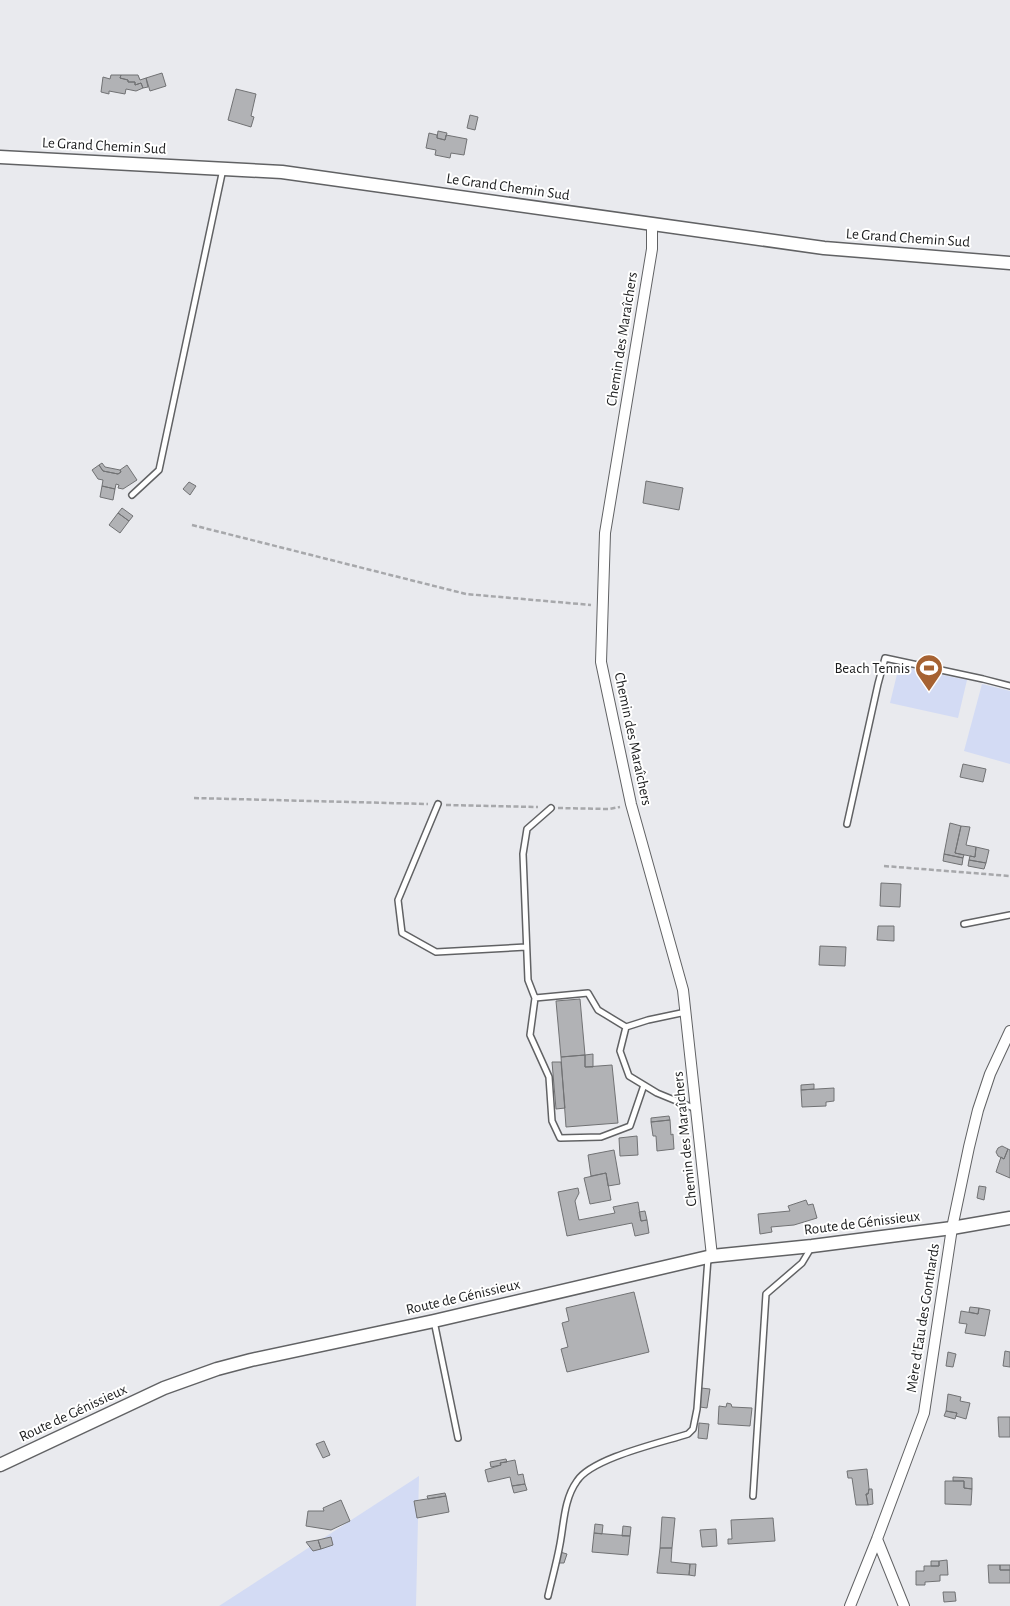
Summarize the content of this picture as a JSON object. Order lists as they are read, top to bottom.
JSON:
{
  "streets": {
    "street": [
      "Le Grand Chemin Sud",
      "Chemin des Maraîchers",
      "Route de Génissieux",
      "Mère d'Eau des Gonthards"
    ]
  },
  "crossings": [
    ["Le Grand Chemin Sud", "Chemin des Maraîchers"],
    ["Chemin des Maraîchers", "Route de Génissieux"],
    ["Route de Génissieux", "Mère d'Eau des Gonthards"]
  ],
  "places": {
    "sports": ["Beach Tennis"]
  }
}
